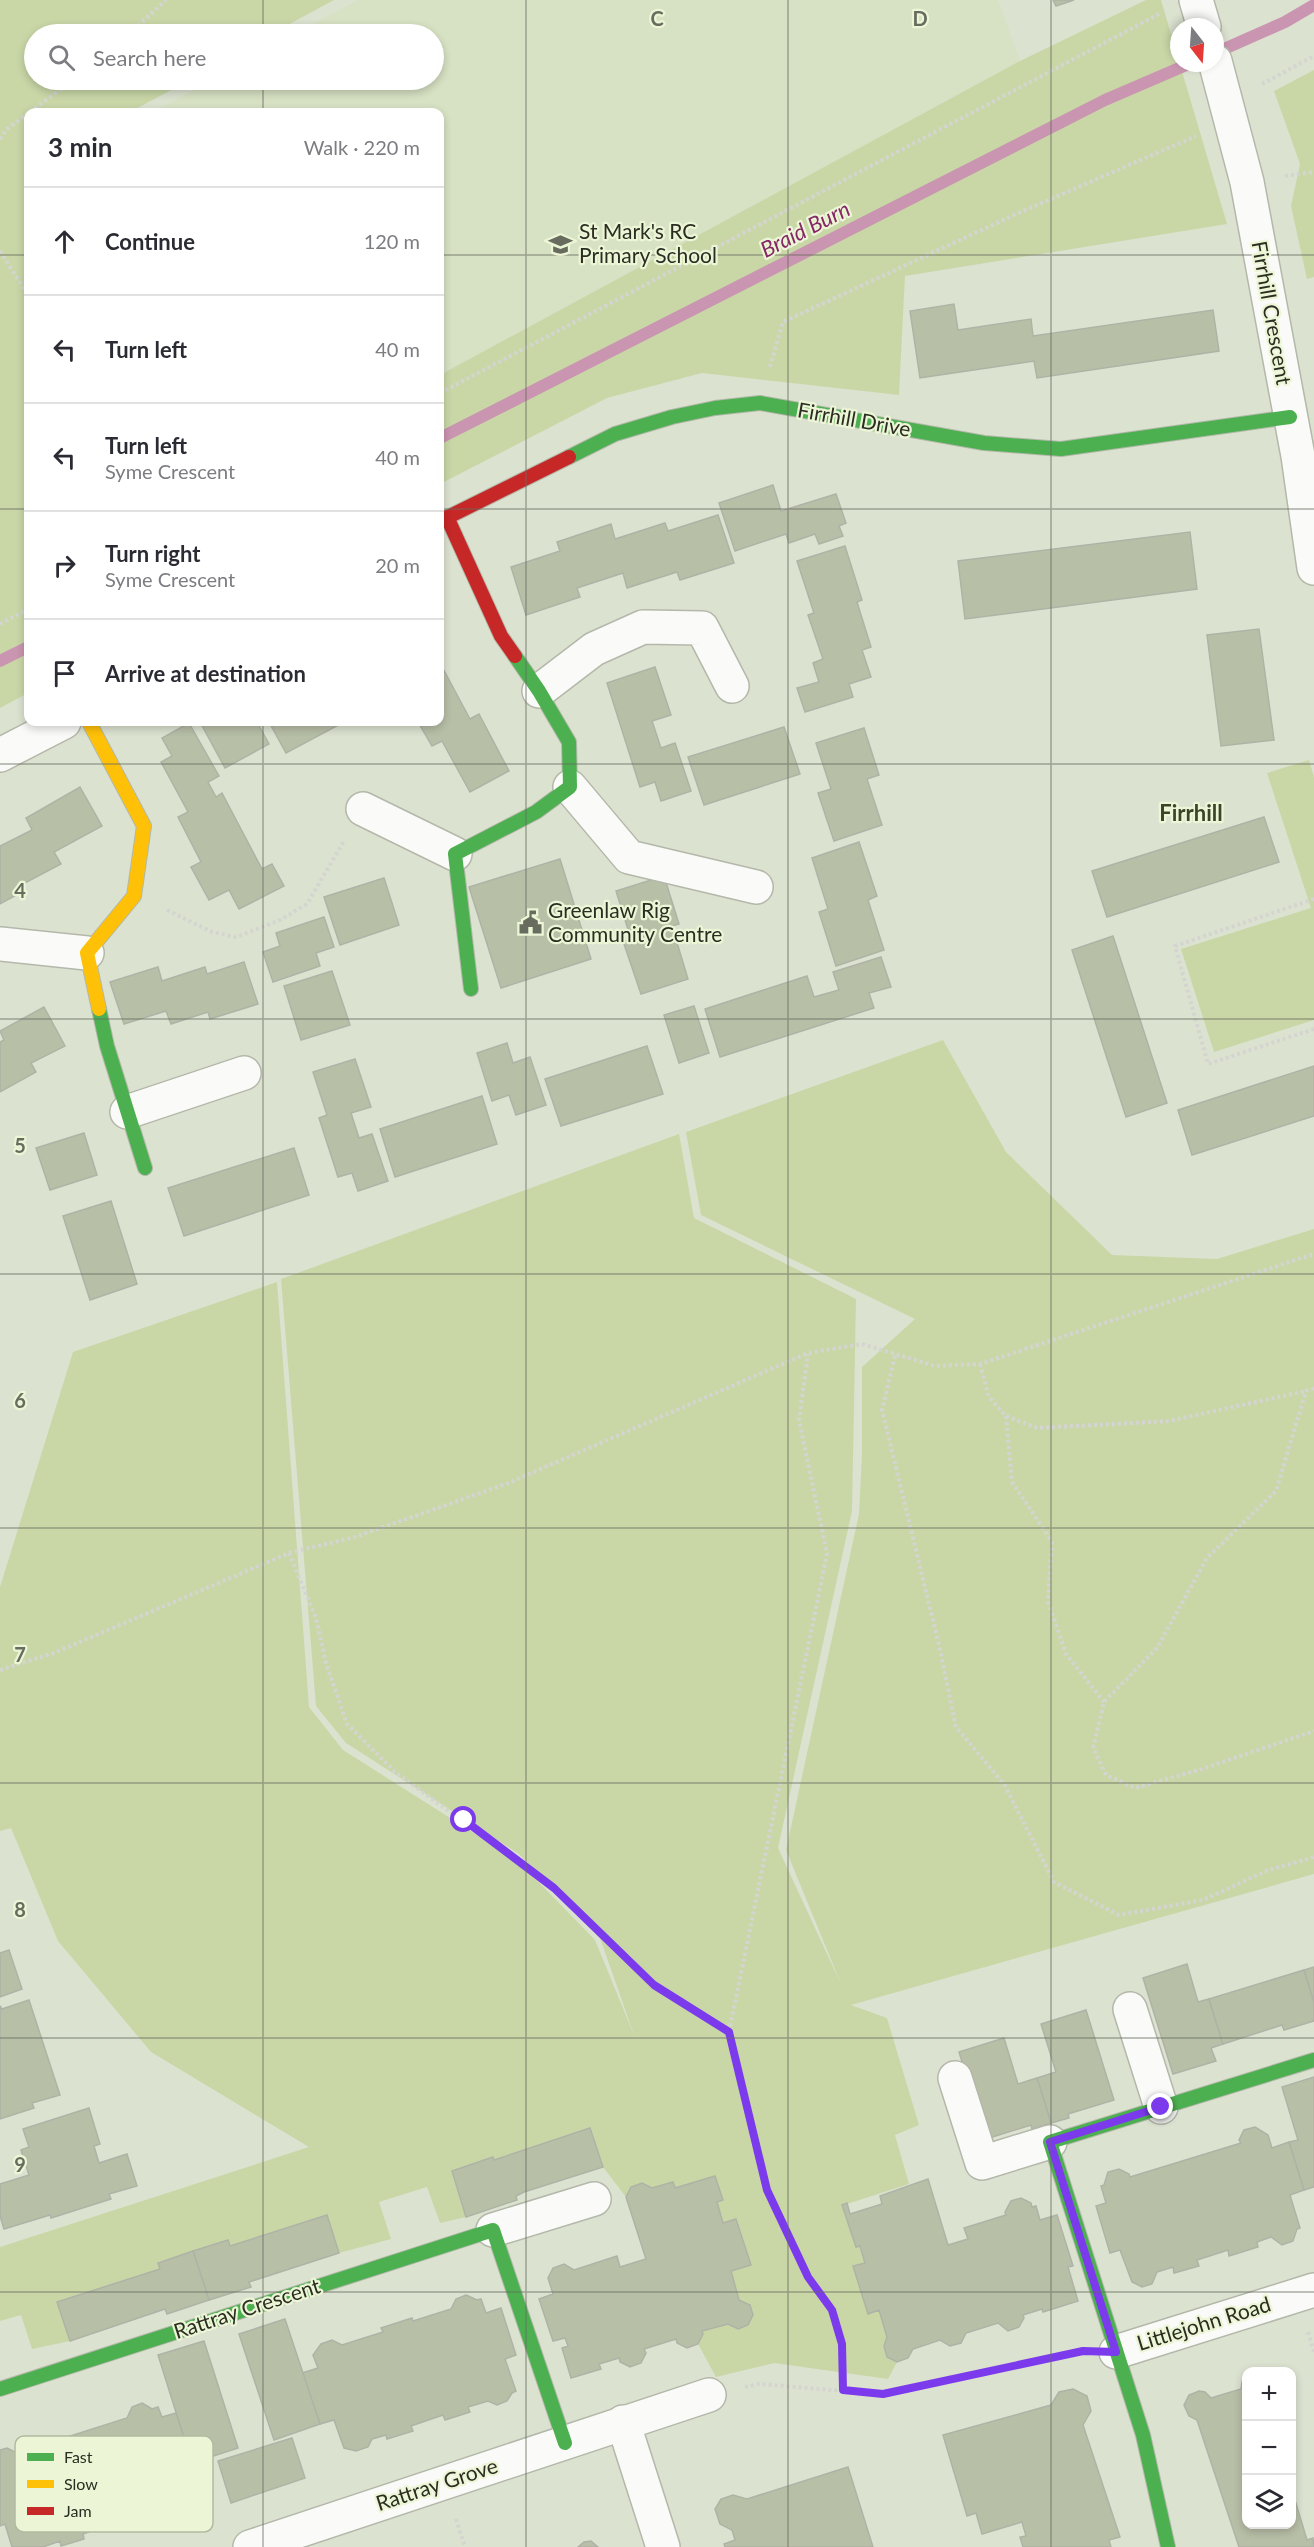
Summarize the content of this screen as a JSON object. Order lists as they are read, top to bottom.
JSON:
{
  "streets": {
    "street": [
      "Firrhill Crescent",
      "Firrhill Drive",
      "Rattray Crescent",
      "Littlejohn Road",
      "Rattray Grove"
    ]
  },
  "crossings": [
    ["Firrhill Crescent", "Firrhill Drive"]
  ],
  "districts": ["Firrhill"],
  "water": ["Braid Burn"],
  "places": {
    "school or university": ["St Mark's RC Primary School"],
    "public building": ["Greenlaw Rig Community Centre"]
  },
  "legend": ["Fast", "Slow", "Jam"],
  "north": "bottom",
  "page": {
    "search": "Search here",
    "heading": ["3 min", "Walk · 220 m"],
    "list": [
      ["Continue", "120 m"],
      ["Turn left", "40 m"],
      ["Turn left", "Syme Crescent", "40 m"],
      ["Turn right", "Syme Crescent", "20 m"],
      "Arrive at destination"
    ],
    "map_buttons": ["+", "−"]
  },
  "grid": {
    "columns": ["C", "D"],
    "rows": [
      "4",
      "5",
      "6",
      "7",
      "8",
      "9"
    ]
  }
}
